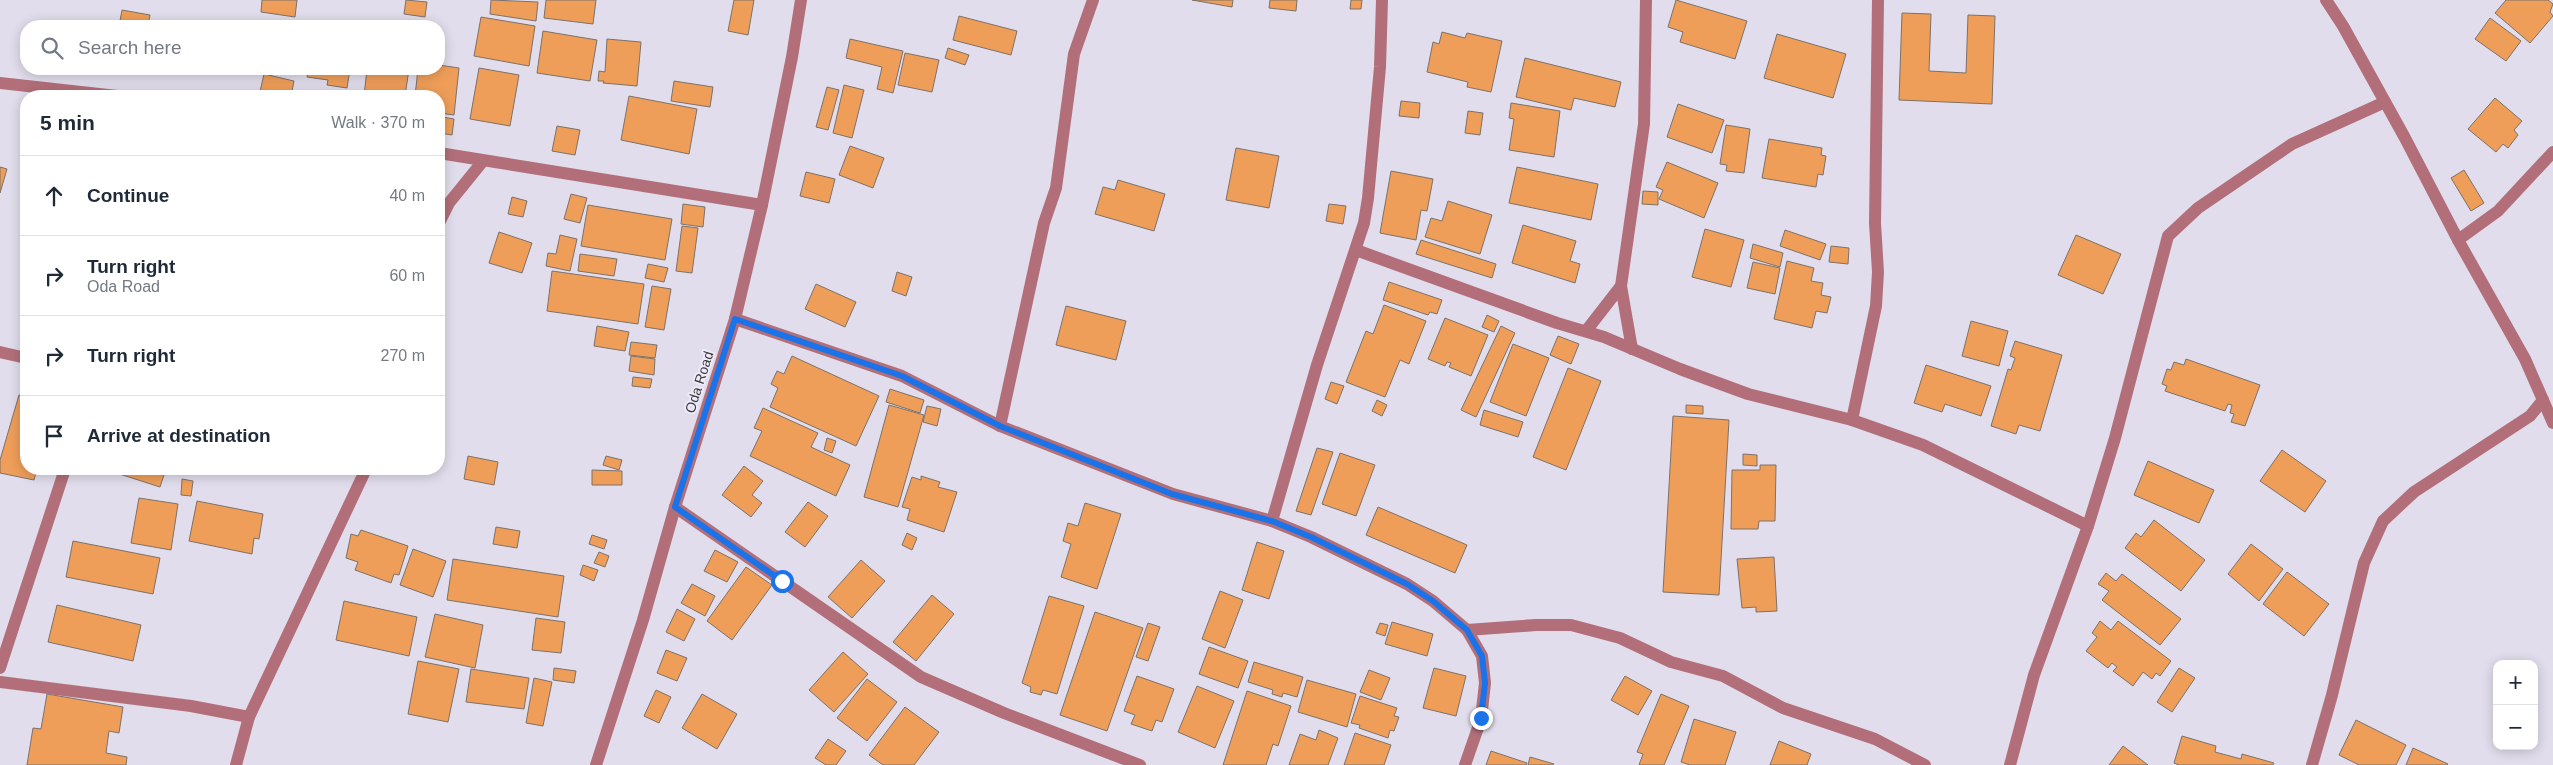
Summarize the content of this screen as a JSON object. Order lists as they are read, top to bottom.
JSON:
{
  "streets": {
    "street": ["Oda Road"]
  },
  "page": {
    "search": "Search here",
    "heading": ["5 min", "Walk · 370 m"],
    "list": [
      ["Continue", "40 m"],
      ["Turn right", "Oda Road", "60 m"],
      ["Turn right", "270 m"],
      "Arrive at destination"
    ],
    "map_buttons": ["+", "−"]
  }
}
